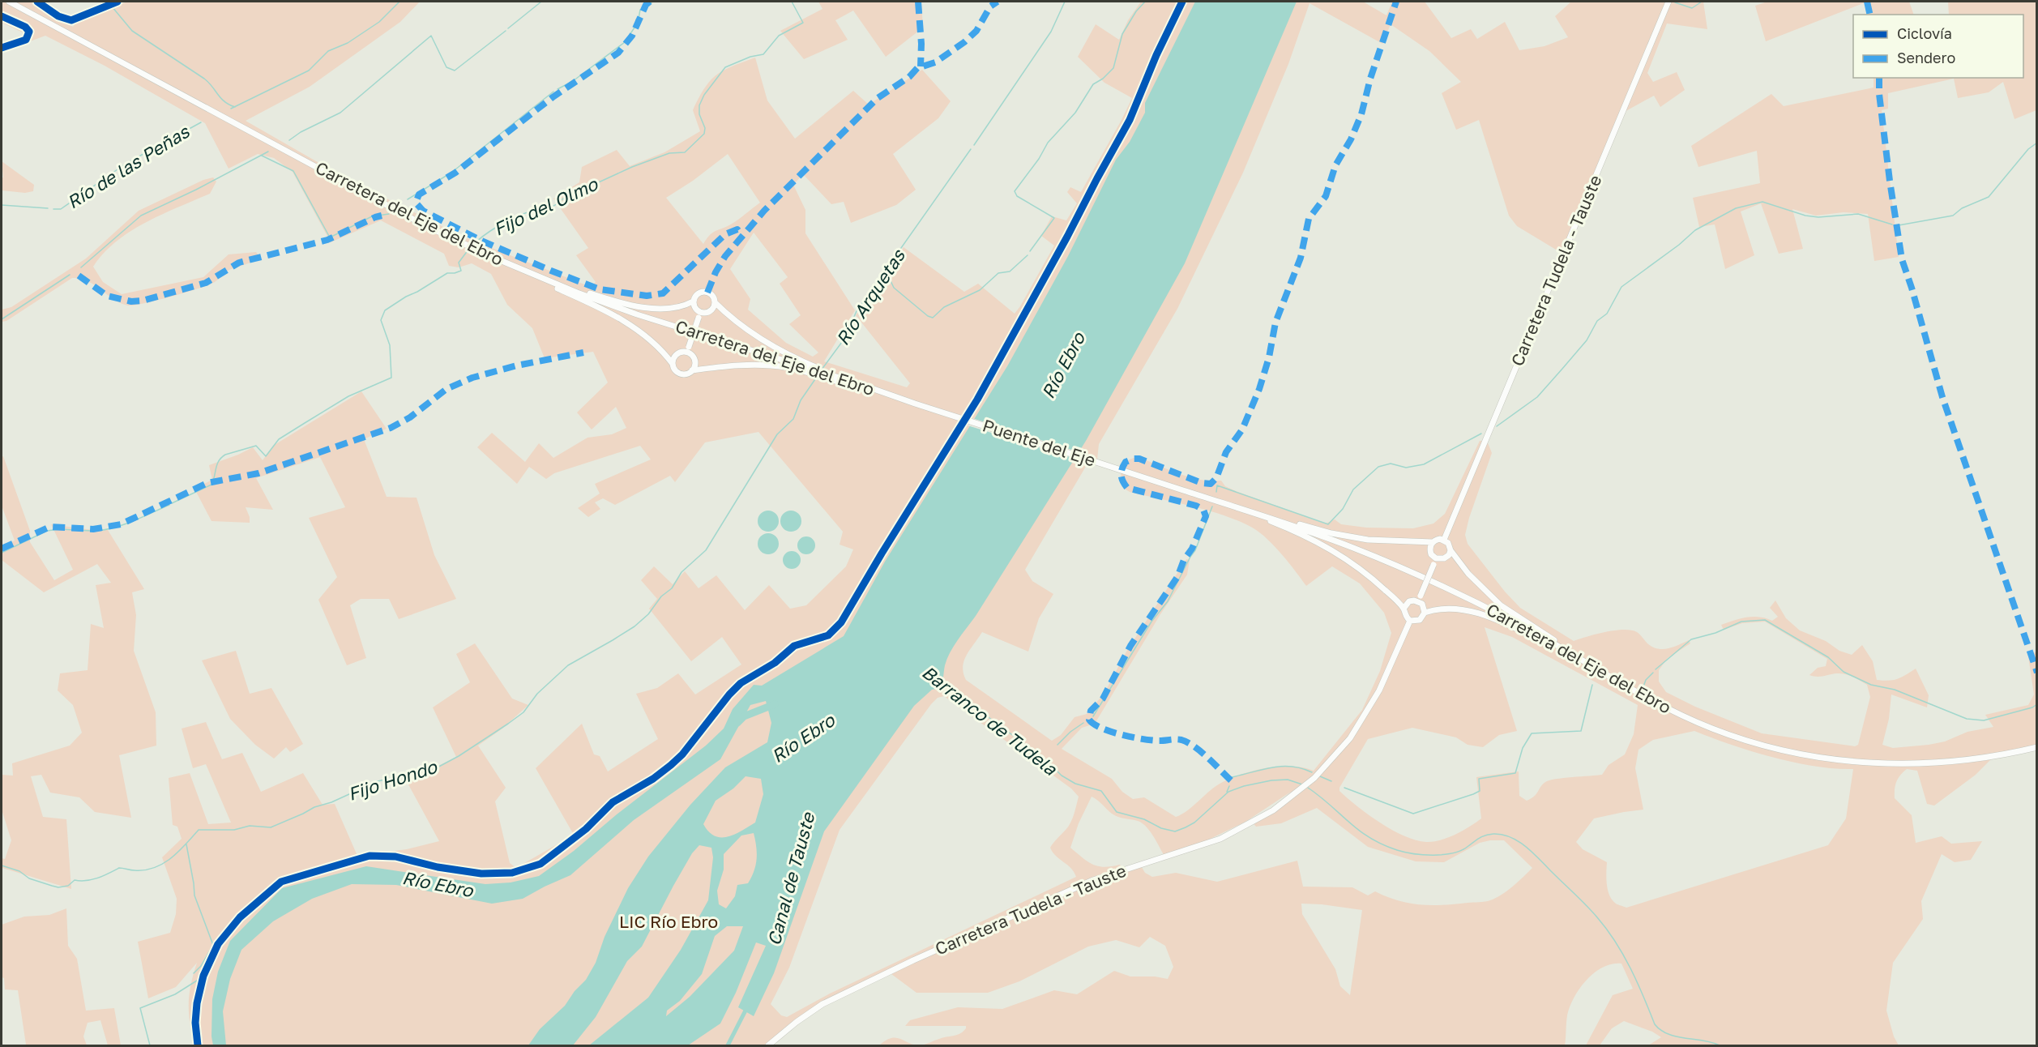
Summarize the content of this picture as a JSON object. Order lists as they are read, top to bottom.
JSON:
{
  "streets": {
    "main road": ["Carretera del Eje del Ebro", "Carretera Tudela - Tauste", "Puente del Eje"]
  },
  "crossings": [
    ["Carretera del Eje del Ebro", "Puente del Eje"]
  ],
  "water": [
    "Río de las Peñas",
    "Fijo del Olmo",
    "Río Arquetas",
    "Río Ebro",
    "Barranco de Tudela",
    "Fijo Hondo",
    "Canal de Tauste"
  ],
  "parks": ["LIC Río Ebro"],
  "legend": ["Ciclovía", "Sendero"]
}
